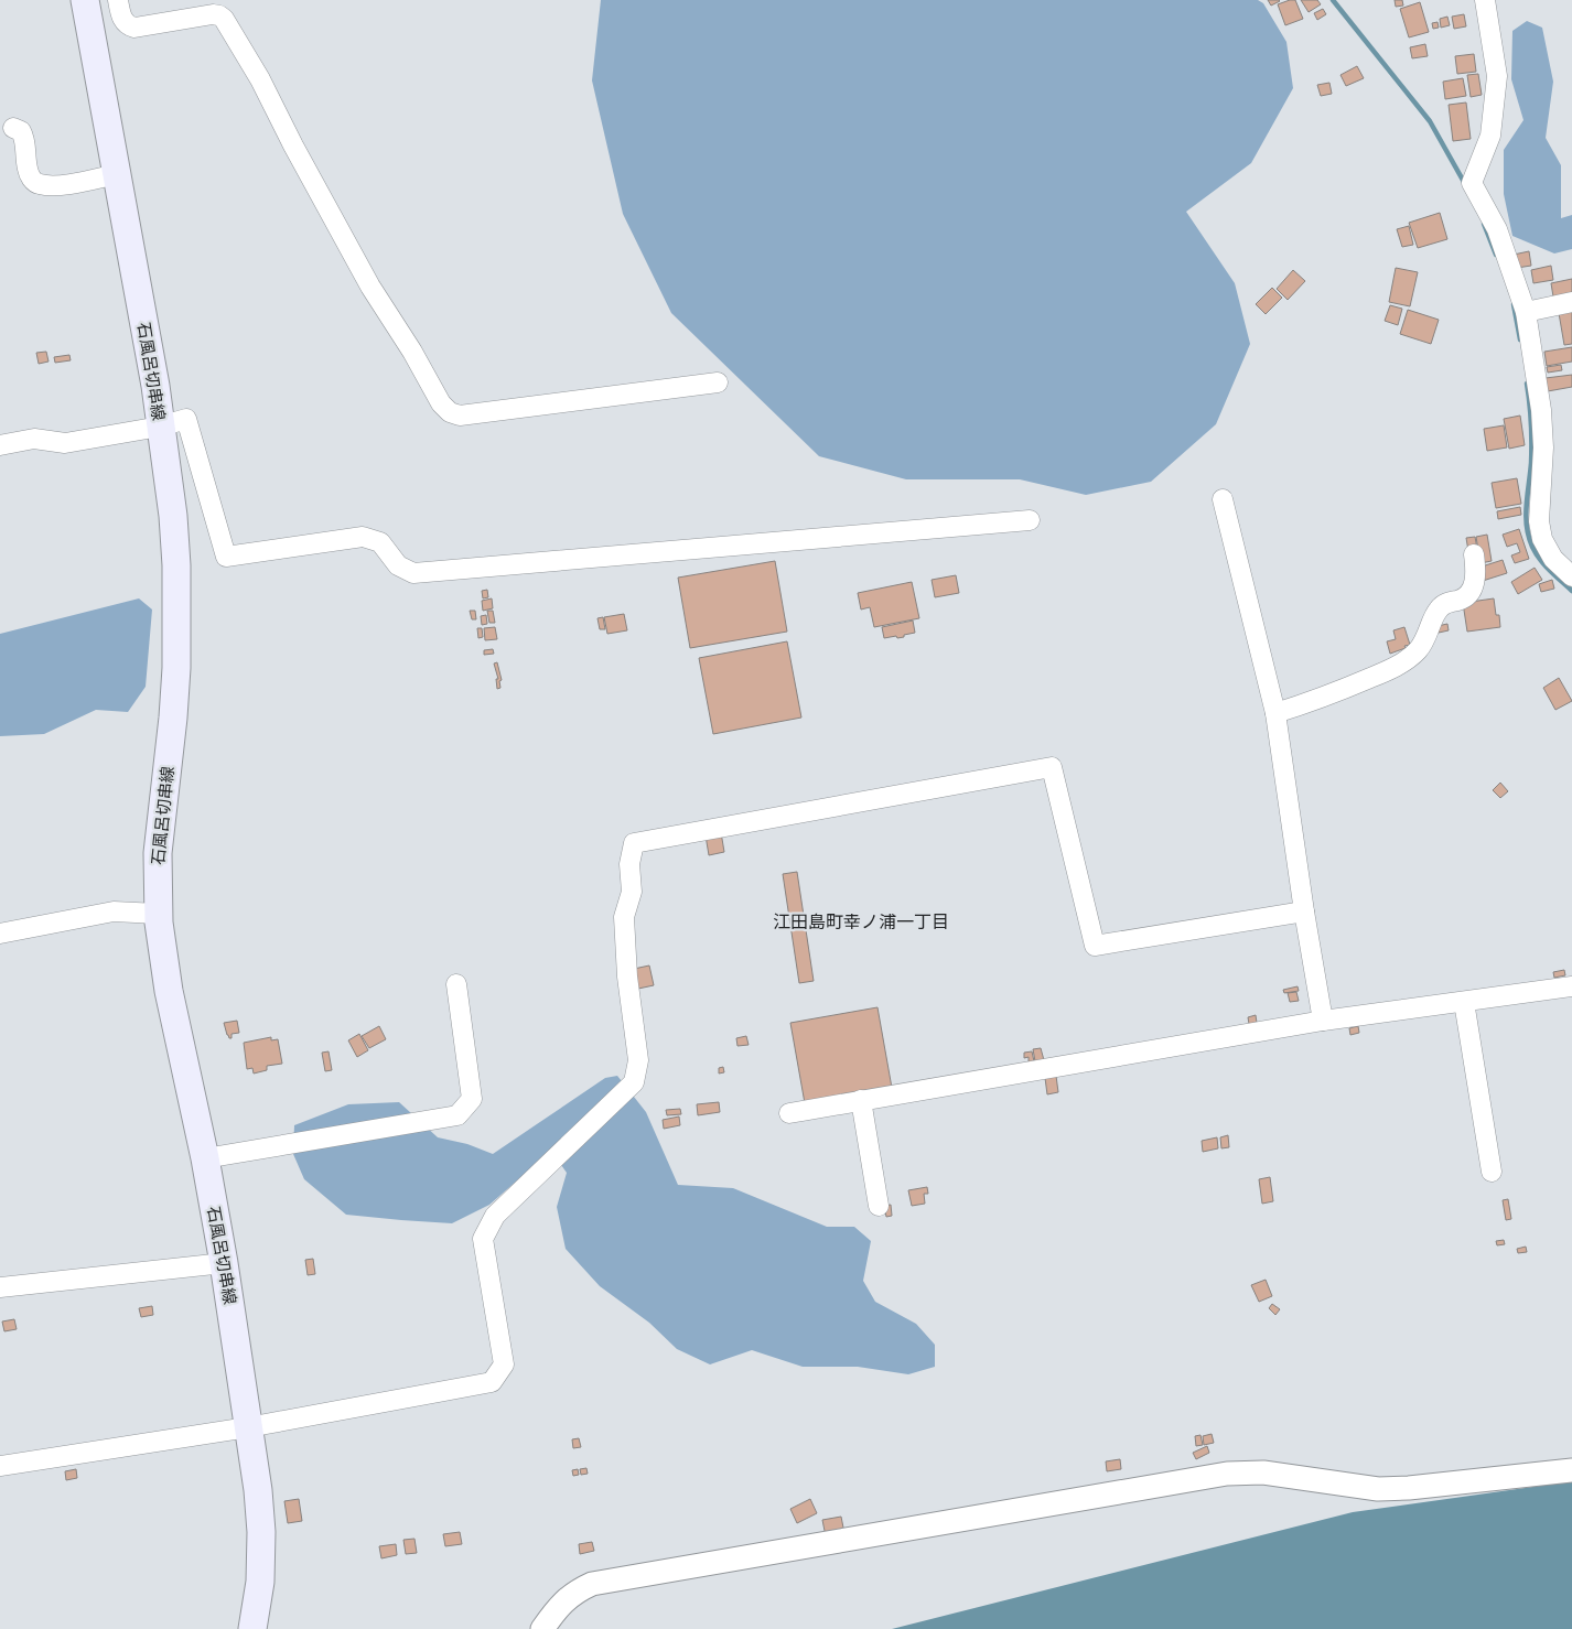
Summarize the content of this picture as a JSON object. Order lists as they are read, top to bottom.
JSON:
{
  "streets": {
    "main road": ["石風呂切串線"]
  },
  "districts": ["江田島町幸ノ浦一丁目"]
}
